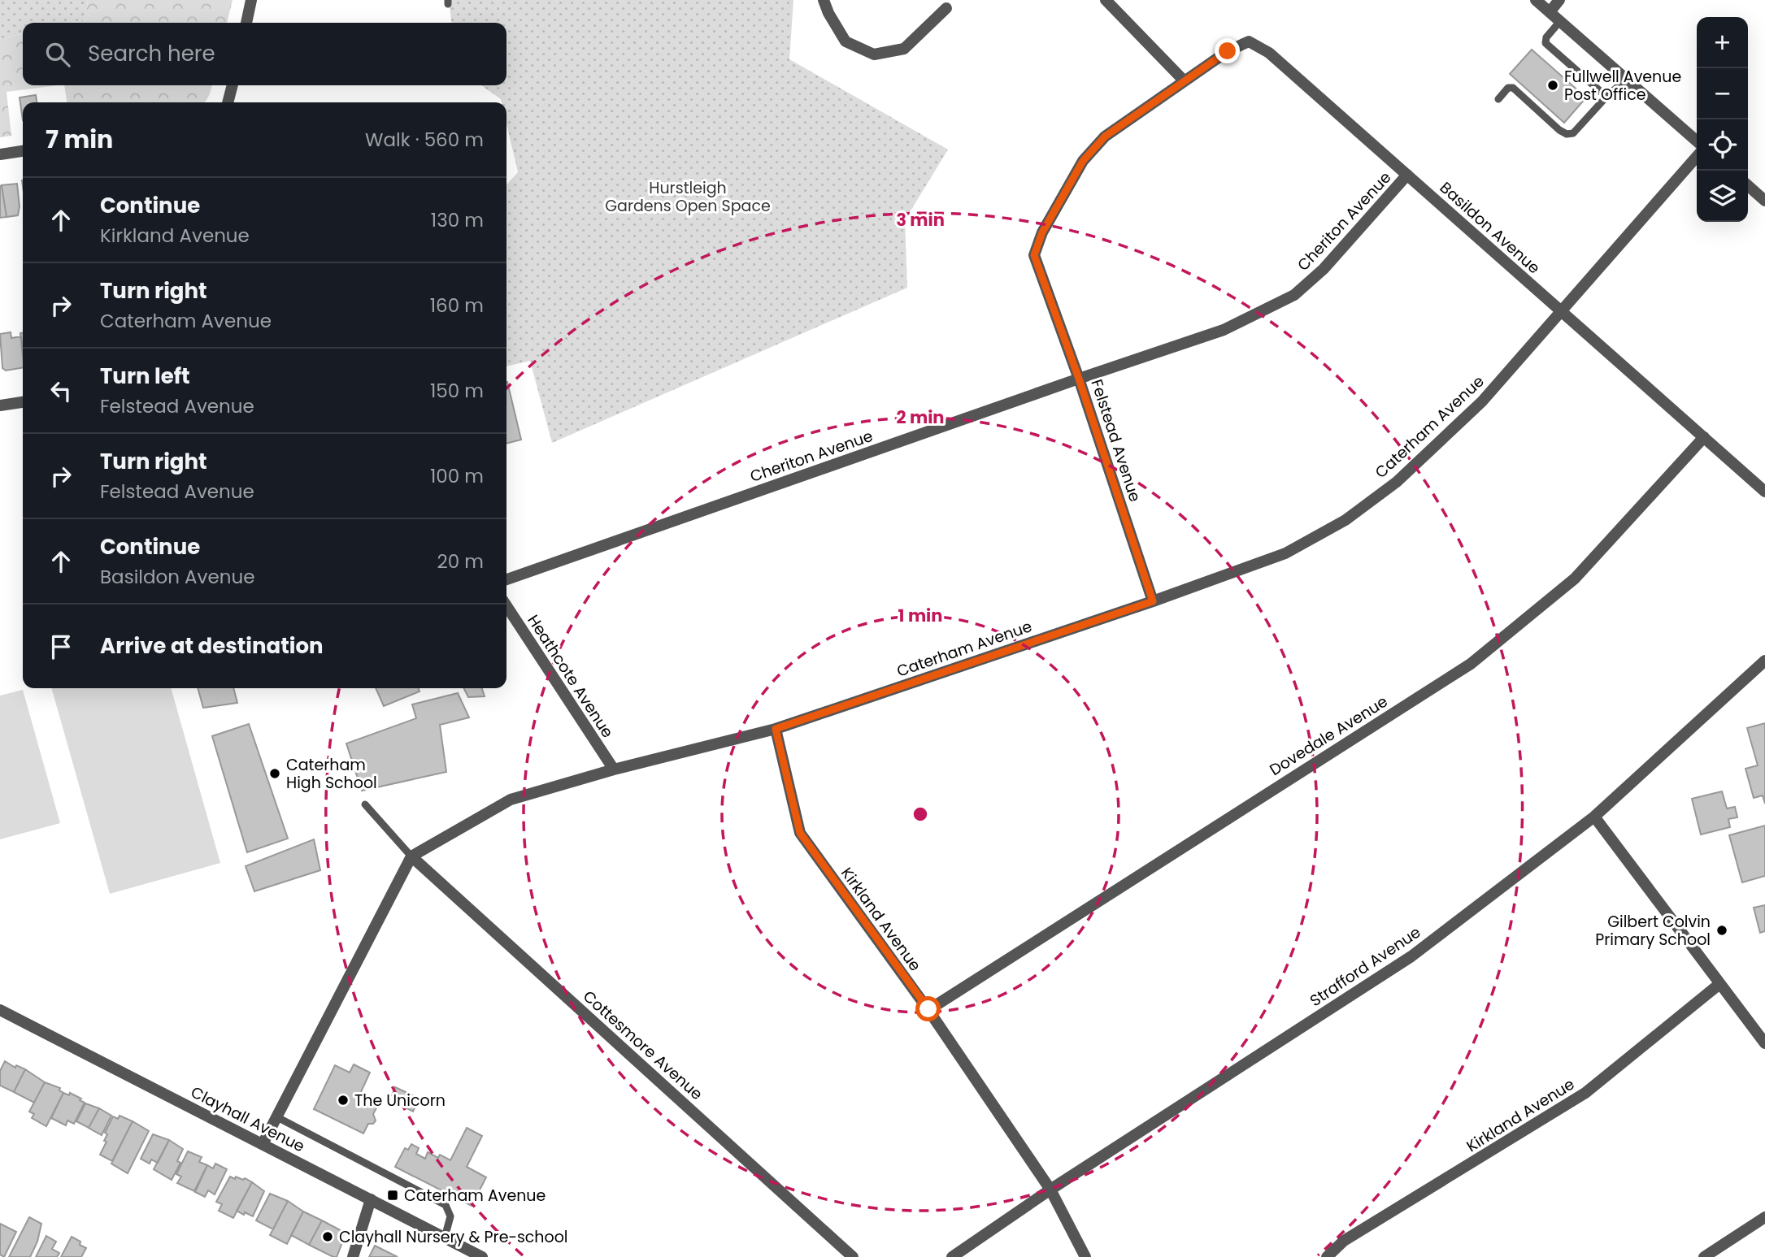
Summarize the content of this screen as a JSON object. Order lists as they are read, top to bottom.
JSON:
{
  "streets": {
    "street": [
      "Cheriton Avenue",
      "Basildon Avenue",
      "Caterham Avenue",
      "Felstead Avenue",
      "Heathcote Avenue",
      "Dovedale Avenue",
      "Kirkland Avenue",
      "Strafford Avenue",
      "Cottesmore Avenue",
      "Clayhall Avenue"
    ]
  },
  "crossings": [
    ["Cheriton Avenue", "Basildon Avenue"],
    ["Cheriton Avenue", "Felstead Avenue"],
    ["Basildon Avenue", "Caterham Avenue"],
    ["Basildon Avenue", "Felstead Avenue"],
    ["Basildon Avenue", "Dovedale Avenue"],
    ["Caterham Avenue", "Felstead Avenue"],
    ["Caterham Avenue", "Heathcote Avenue"],
    ["Caterham Avenue", "Kirkland Avenue"],
    ["Caterham Avenue", "Cottesmore Avenue"],
    ["Dovedale Avenue", "Kirkland Avenue"],
    ["Kirkland Avenue", "Strafford Avenue"]
  ],
  "parks": ["Hurstleigh Gardens Open Space"],
  "places": {
    "other": [
      "Fullwell Avenue Post Office",
      "Caterham High School",
      "Gilbert Colvin Primary School",
      "The Unicorn",
      "Clayhall Nursery & Pre-school"
    ],
    "transit": ["Caterham Avenue"]
  },
  "page": {
    "map_buttons": ["+", "−"],
    "search": "Search here",
    "heading": ["7 min", "Walk · 560 m"],
    "list": [
      ["Continue", "Kirkland Avenue", "130 m"],
      ["Turn right", "Caterham Avenue", "160 m"],
      ["Turn left", "Felstead Avenue", "150 m"],
      ["Turn right", "Felstead Avenue", "100 m"],
      ["Continue", "Basildon Avenue", "20 m"],
      "Arrive at destination"
    ]
  },
  "rings": ["3 min", "2 min", "1 min"]
}
